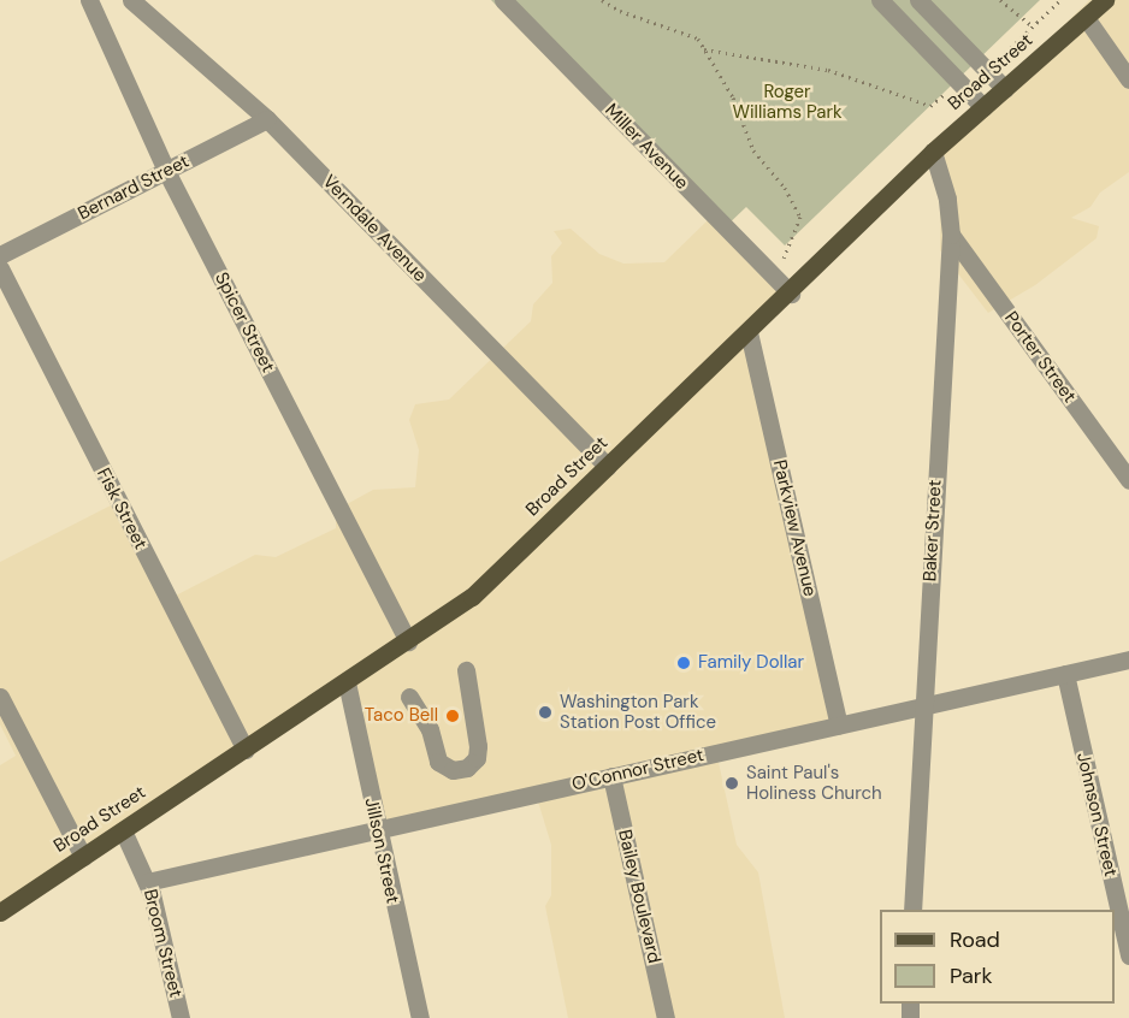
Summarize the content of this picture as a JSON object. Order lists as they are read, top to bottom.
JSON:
{
  "streets": {
    "main road": ["Broad Street"],
    "street": [
      "Miller Avenue",
      "Bernard Street",
      "Verndale Avenue",
      "Spicer Street",
      "Porter Street",
      "Fisk Street",
      "Parkview Avenue",
      "Baker Street",
      "O'Connor Street",
      "Johnson Street",
      "Jillson Street",
      "Bailey Boulevard",
      "Broom Street"
    ]
  },
  "crossings": [
    ["Broad Street", "Miller Avenue"],
    ["Broad Street", "Verndale Avenue"],
    ["Broad Street", "Spicer Street"],
    ["Broad Street", "Fisk Street"],
    ["Broad Street", "Parkview Avenue"],
    ["Broad Street", "Baker Street"],
    ["Broad Street", "Jillson Street"],
    ["Broad Street", "Broom Street"],
    ["Bernard Street", "Verndale Avenue"],
    ["Bernard Street", "Spicer Street"],
    ["Porter Street", "Baker Street"],
    ["Parkview Avenue", "O'Connor Street"],
    ["Baker Street", "O'Connor Street"],
    ["O'Connor Street", "Johnson Street"],
    ["O'Connor Street", "Jillson Street"],
    ["O'Connor Street", "Bailey Boulevard"],
    ["O'Connor Street", "Broom Street"]
  ],
  "parks": ["Roger Williams Park"],
  "places": [
    "Family Dollar",
    "Washington Park Station Post Office",
    "Taco Bell",
    "Saint Paul's Holiness Church"
  ],
  "legend": ["Road", "Park"]
}
